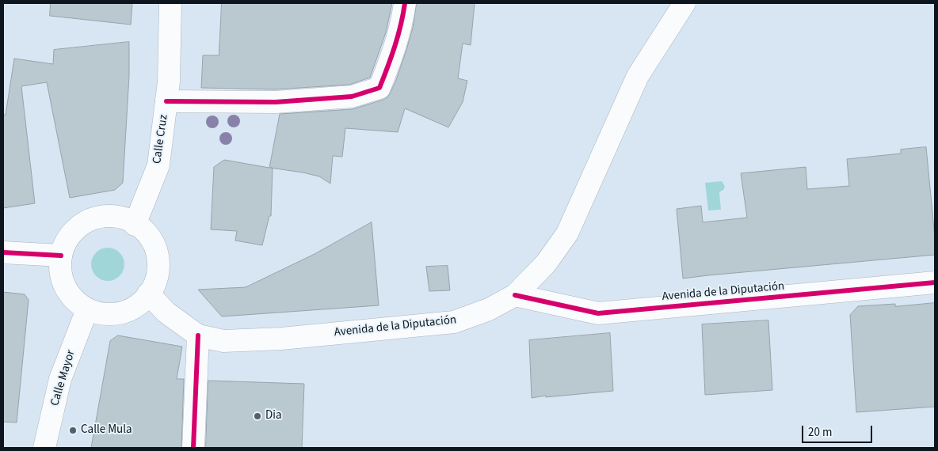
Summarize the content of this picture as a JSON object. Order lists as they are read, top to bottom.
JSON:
{
  "streets": {
    "main road": ["Calle Cruz", "Avenida de la Diputación", "Calle Mayor"]
  },
  "crossings": [
    ["Calle Cruz", "Avenida de la Diputación"],
    ["Calle Cruz", "Calle Mayor"],
    ["Avenida de la Diputación", "Calle Mayor"]
  ],
  "places": ["Dia", "Calle Mula"],
  "scale_bar": "20 m"
}
